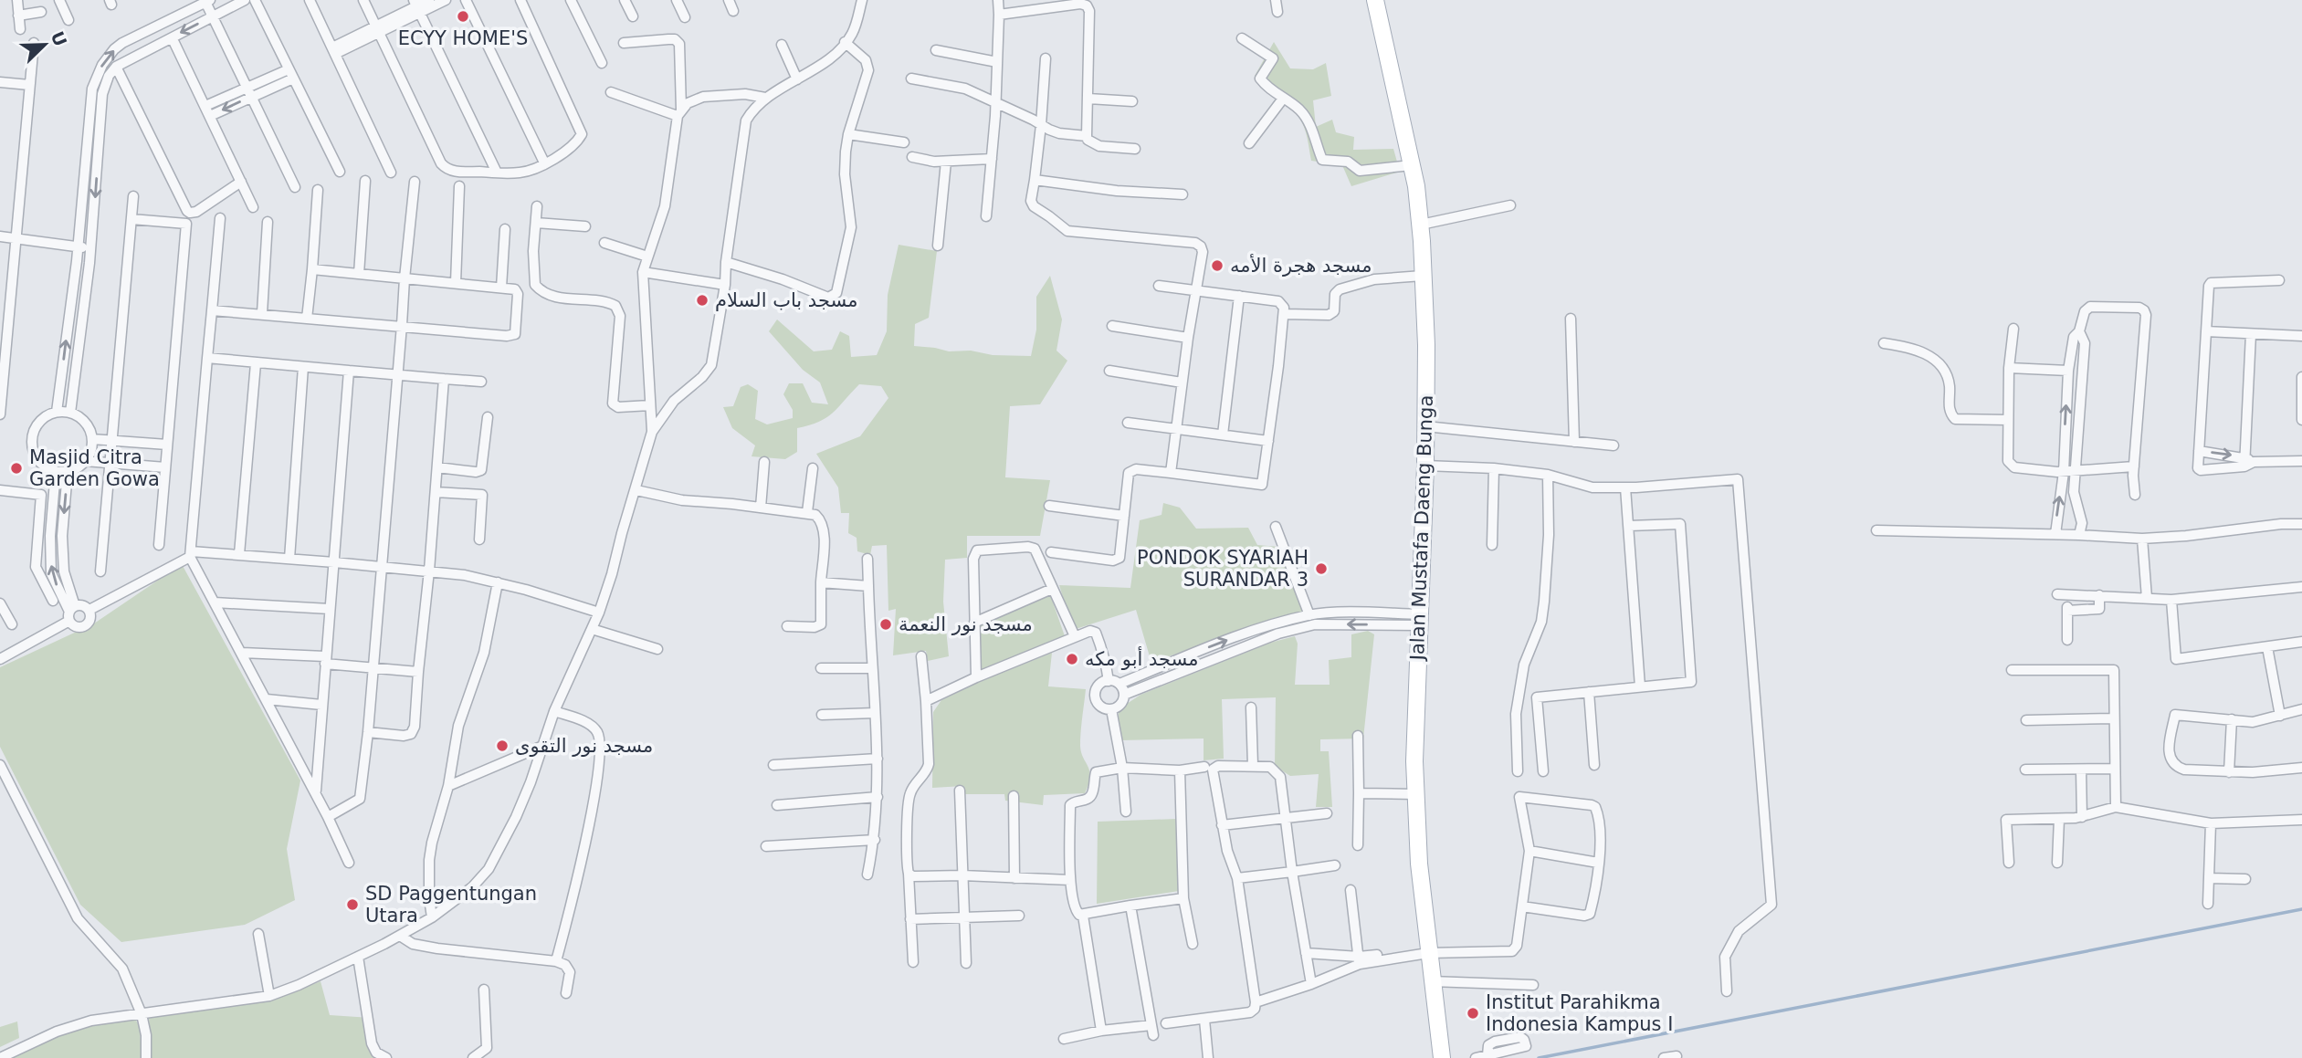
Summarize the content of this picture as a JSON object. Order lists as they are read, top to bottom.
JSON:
{
  "streets": {
    "main road": ["Jalan Mustafa Daeng Bunga"]
  },
  "places": [
    "ECYY HOME'S",
    "مسجد هجرة الأمه",
    "مسجد باب السلام",
    "Masjid Citra Garden Gowa",
    "PONDOK SYARIAH SURANDAR 3",
    "مسجد نور النعمة",
    "مسجد أبو مكه",
    "مسجد نور التقوى",
    "SD Paggentungan Utara",
    "Institut Parahikma Indonesia Kampus I"
  ],
  "north": "top right"
}
